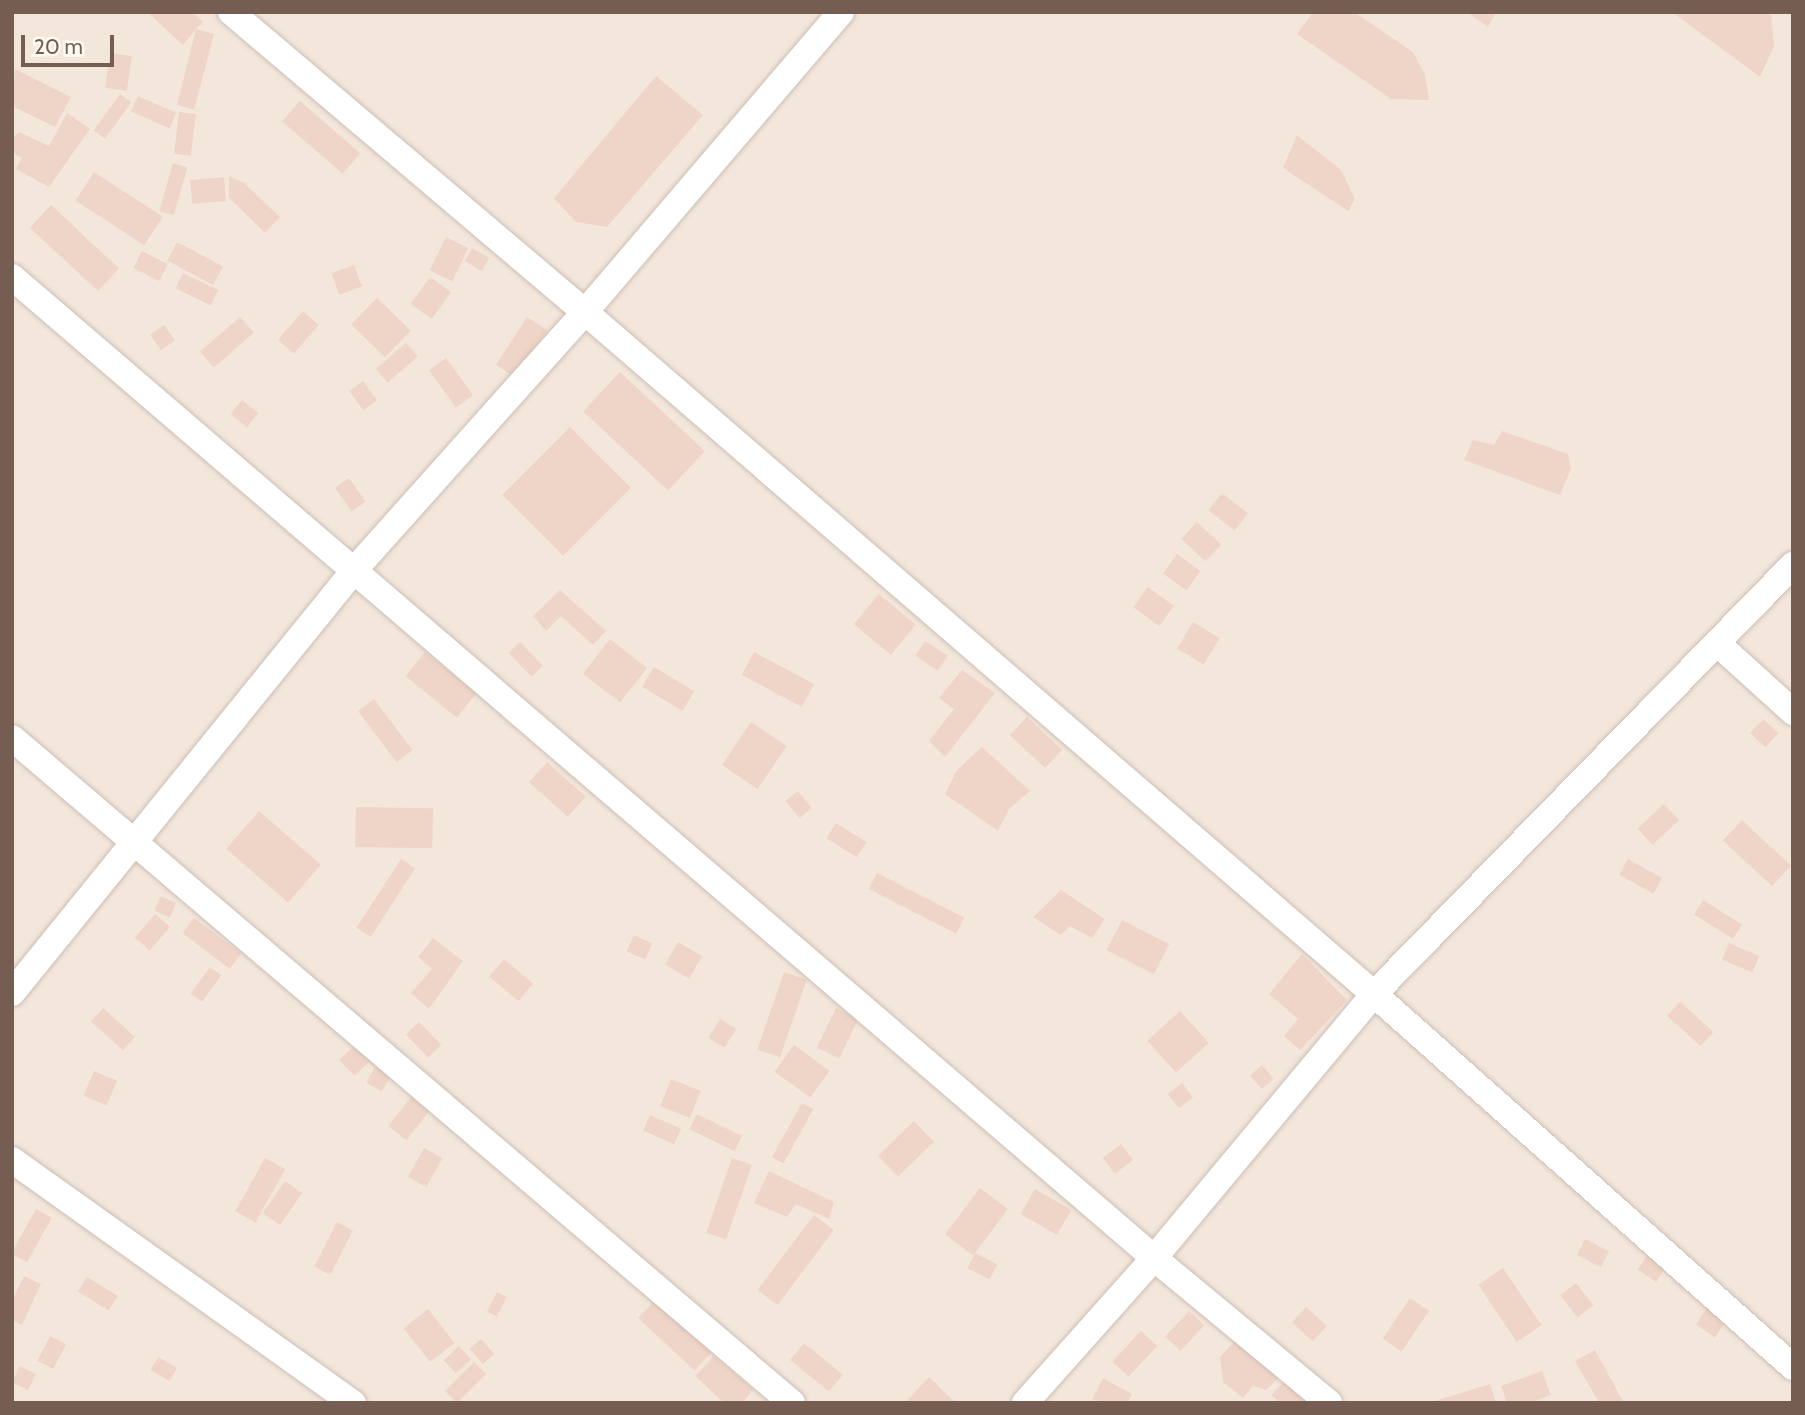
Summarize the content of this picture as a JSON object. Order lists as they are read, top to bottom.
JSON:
{
  "scale_bar": "20 m"
}
